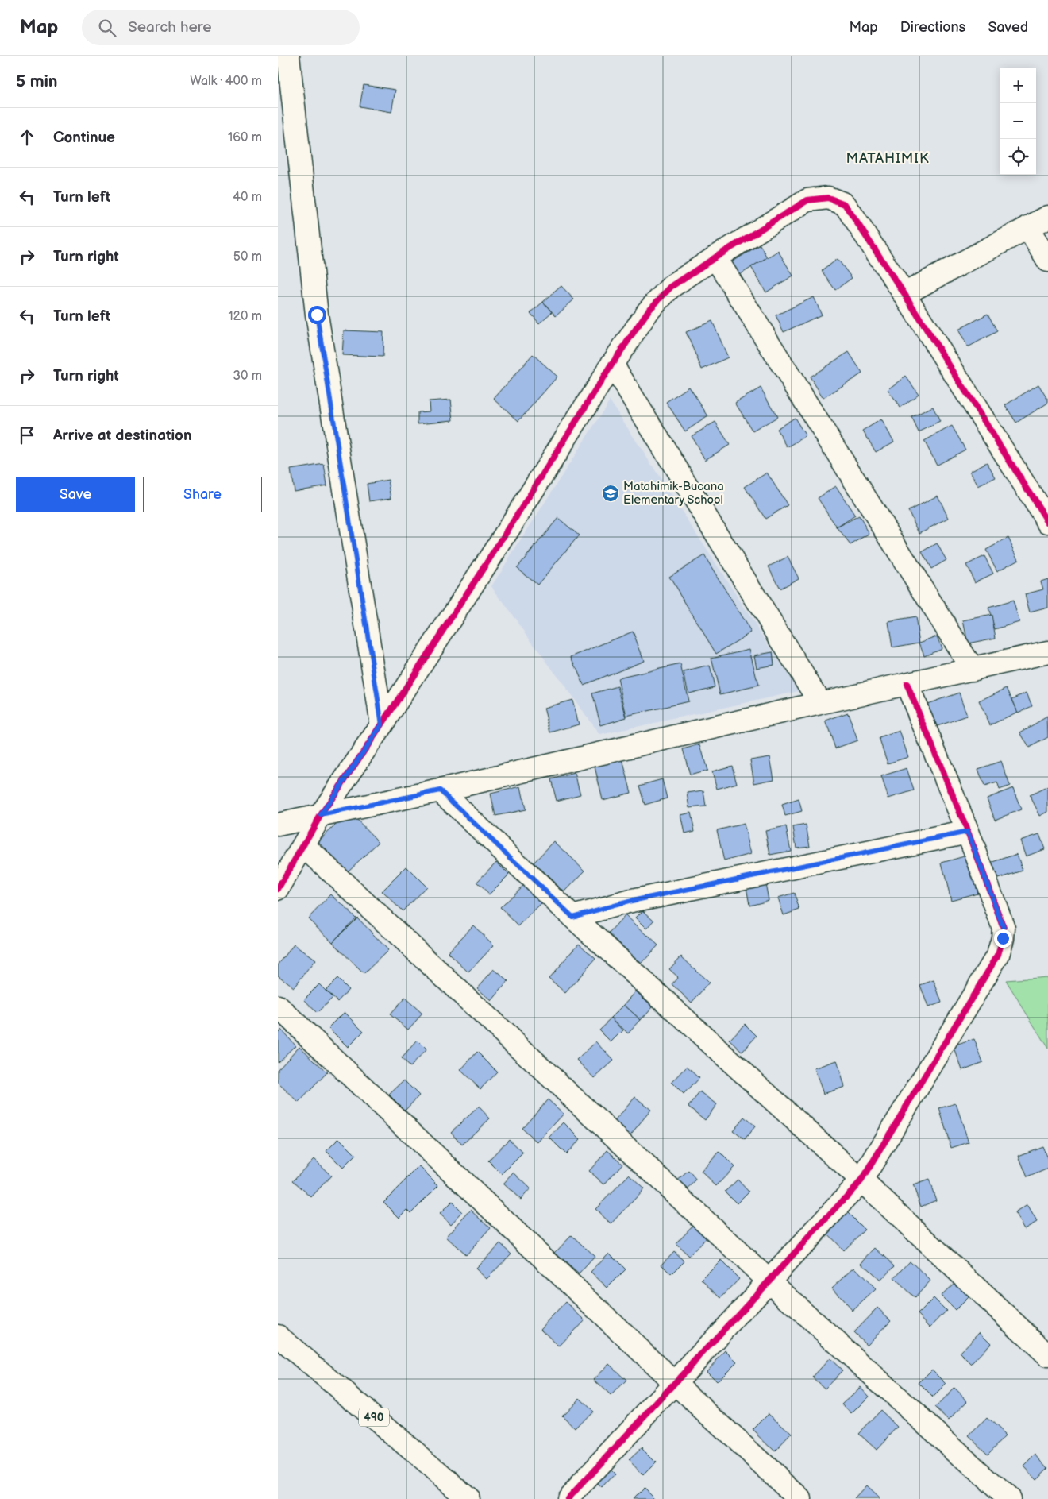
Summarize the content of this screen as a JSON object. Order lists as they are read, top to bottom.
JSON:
{
  "streets": {
    "street": ["490"]
  },
  "districts": ["MATAHIMIK"],
  "places": {
    "school or university": ["Matahimik-Bucana Elementary School"]
  },
  "page": {
    "header": "Map",
    "search": "Search here",
    "nav": ["Map", "Directions", "Saved"],
    "heading": ["5 min", "Walk · 400 m"],
    "map_buttons": ["+", "−"],
    "list": [
      ["Continue", "160 m"],
      ["Turn left", "40 m"],
      ["Turn right", "50 m"],
      ["Turn left", "120 m"],
      ["Turn right", "30 m"],
      "Arrive at destination"
    ],
    "buttons": ["Save", "Share"]
  }
}
